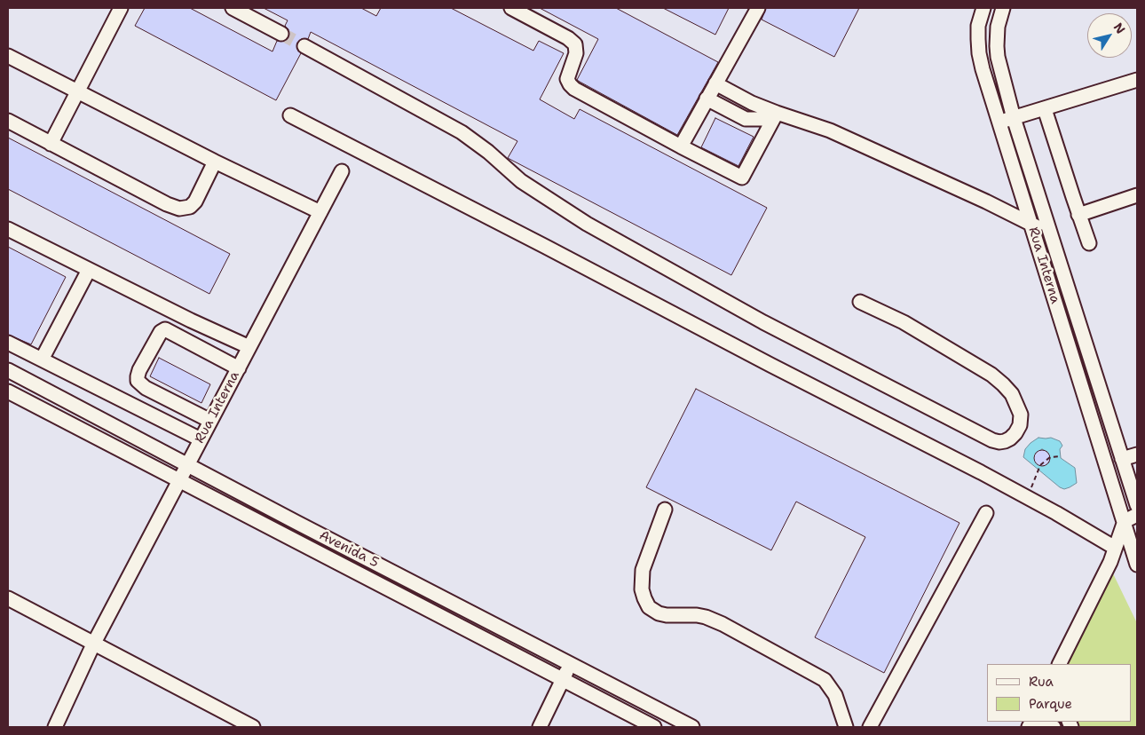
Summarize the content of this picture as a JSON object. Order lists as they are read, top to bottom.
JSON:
{
  "streets": {
    "lane": ["Rua Interna", "Avenida 5"]
  },
  "crossings": [
    ["Rua Interna", "Avenida 5"]
  ],
  "legend": ["Rua", "Parque"],
  "north": "top right"
}
